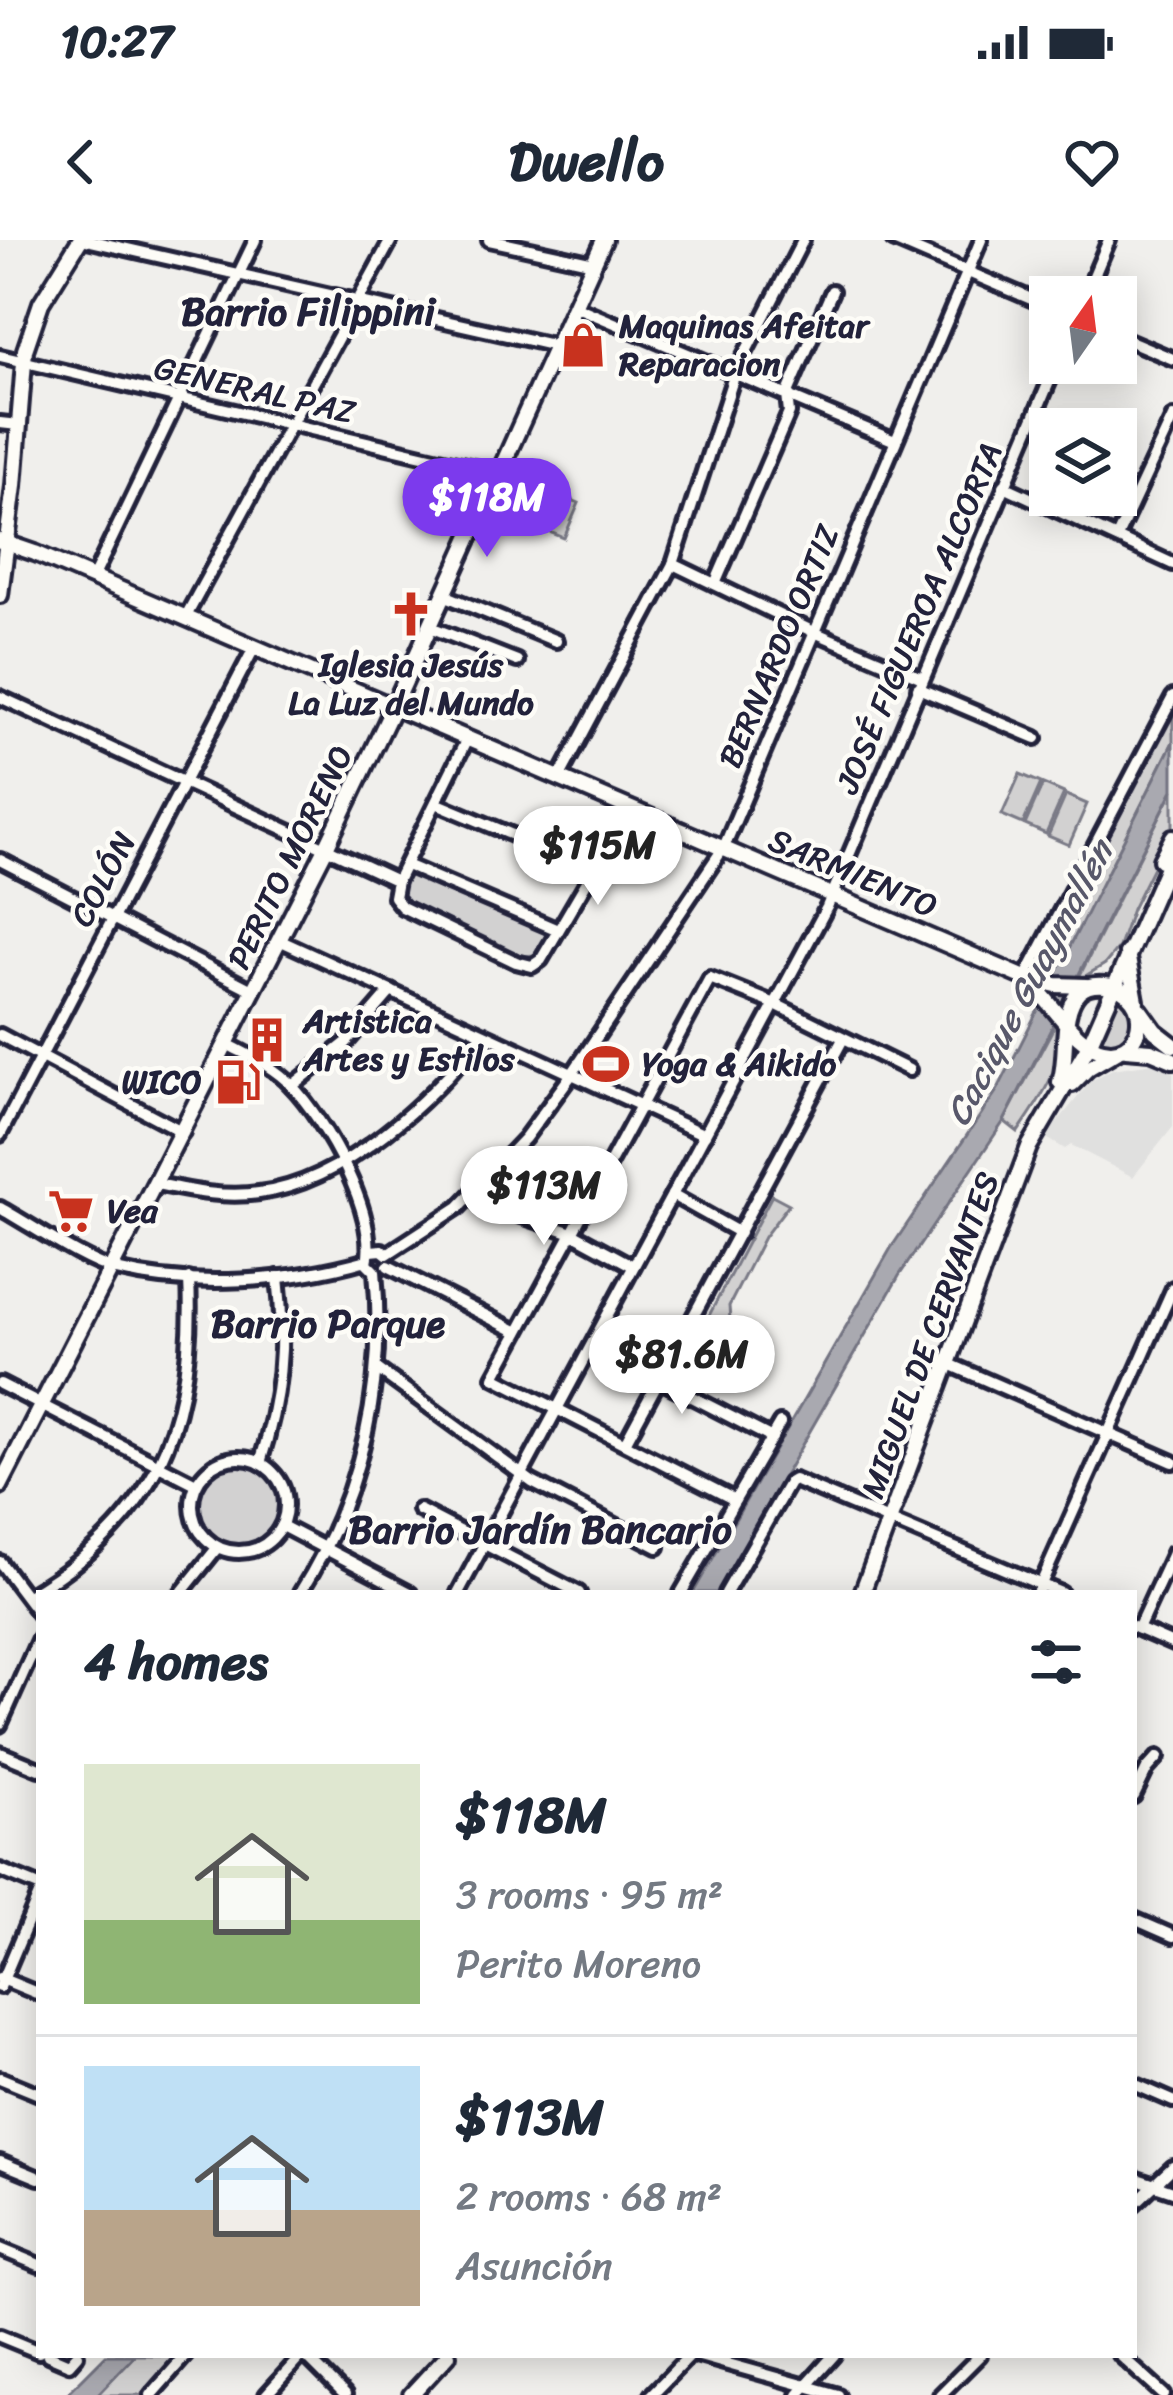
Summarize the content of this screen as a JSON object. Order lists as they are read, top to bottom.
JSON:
{
  "streets": {
    "main road": ["PERITO MORENO", "SARMIENTO", "MIGUEL DE CERVANTES"],
    "street": [
      "GENERAL PAZ",
      "JOSÉ FIGUEROA ALCORTA",
      "BERNARDO ORTIZ",
      "COLÓN"
    ]
  },
  "crossings": [
    ["GENERAL PAZ", "PERITO MORENO"],
    ["JOSÉ FIGUEROA ALCORTA", "SARMIENTO"],
    ["BERNARDO ORTIZ", "SARMIENTO"],
    ["PERITO MORENO", "SARMIENTO"],
    ["SARMIENTO", "COLÓN"],
    ["SARMIENTO", "MIGUEL DE CERVANTES"]
  ],
  "districts": ["Barrio Filippini", "Barrio Parque", "Barrio Jardín Bancario"],
  "water": ["Cacique Guaymallén"],
  "places": {
    "shop": ["Maquinas Afeitar Reparacion"],
    "church": ["Iglesia Jesús La Luz del Mundo"],
    "building": ["Artistica Artes y Estilos"],
    "sports": ["Yoga & Aikido"],
    "fuel station": ["WICO"],
    "supermarket": ["Vea"]
  },
  "north": "top",
  "page": {
    "status": "10:27",
    "header": "Dwello",
    "price": [
      "$118M",
      "$115M",
      "$113M",
      "$81.6M"
    ],
    "heading": "4 homes",
    "list": [
      {
        "name": "$118M",
        "note": "3 rooms · 95 m² · Perito Moreno"
      },
      {
        "name": "$113M",
        "note": "2 rooms · 68 m² · Asunción"
      }
    ]
  }
}
